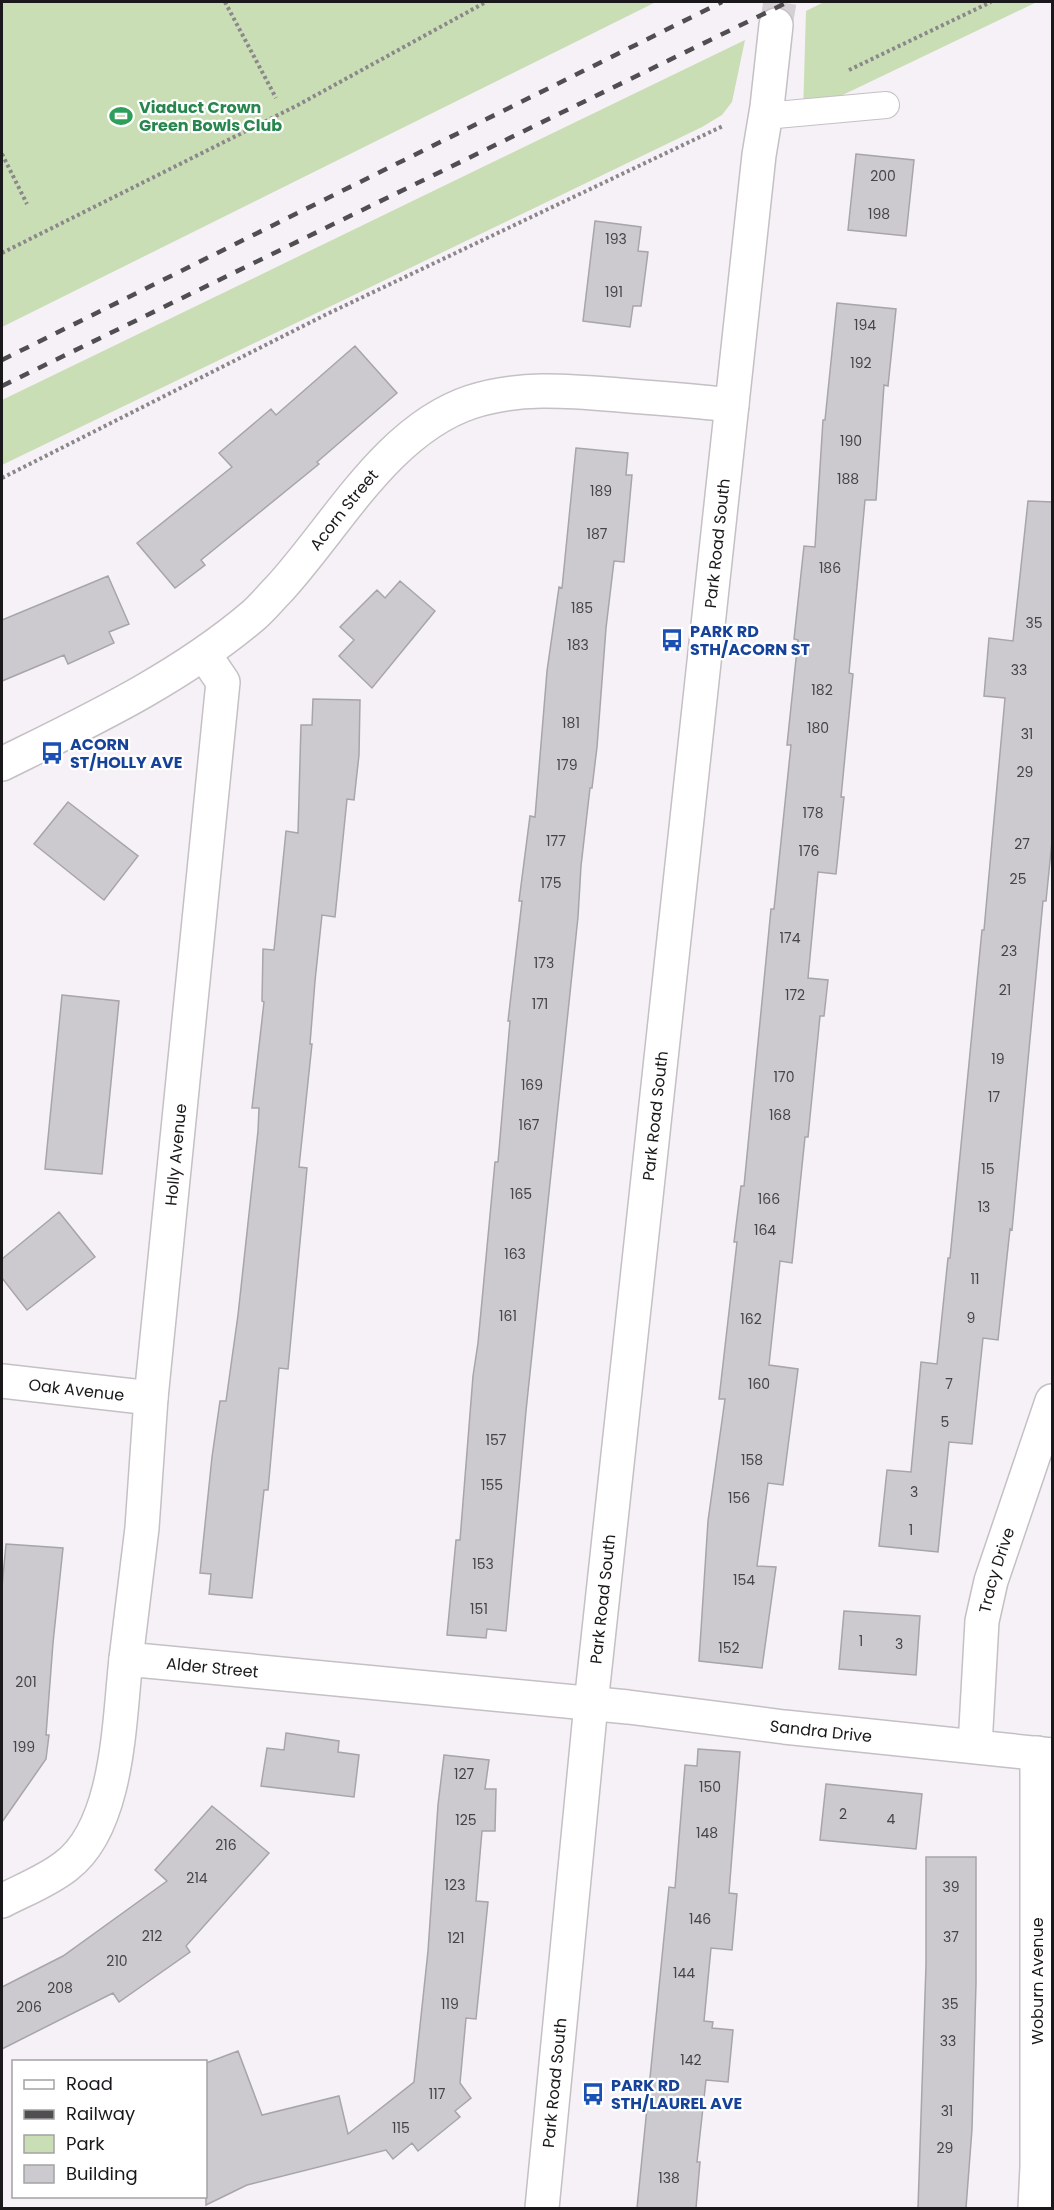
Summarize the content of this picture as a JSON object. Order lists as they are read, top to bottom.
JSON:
{
  "streets": {
    "street": [
      "Acorn Street",
      "Park Road South",
      "Holly Avenue",
      "Oak Avenue",
      "Tracy Drive",
      "Alder Street",
      "Sandra Drive",
      "Woburn Avenue"
    ]
  },
  "crossings": [
    ["Acorn Street", "Park Road South"],
    ["Acorn Street", "Holly Avenue"],
    ["Park Road South", "Alder Street"],
    ["Park Road South", "Sandra Drive"],
    ["Holly Avenue", "Oak Avenue"],
    ["Holly Avenue", "Alder Street"],
    ["Tracy Drive", "Sandra Drive"],
    ["Alder Street", "Sandra Drive"],
    ["Sandra Drive", "Woburn Avenue"]
  ],
  "places": {
    "sports": ["Viaduct Crown Green Bowls Club"],
    "bus stop": ["PARK RD STH/ACORN ST", "ACORN ST/HOLLY AVE", "PARK RD STH/LAUREL AVE"]
  },
  "house_numbers": [
    "200",
    "198",
    "193",
    "191",
    "194",
    "192",
    "190",
    "188",
    "189",
    "187",
    "186",
    "185",
    "35",
    "183",
    "33",
    "182",
    "181",
    "180",
    "31",
    "179",
    "29",
    "178",
    "177",
    "27",
    "176",
    "25",
    "175",
    "174",
    "23",
    "173",
    "21",
    "172",
    "171",
    "19",
    "170",
    "169",
    "17",
    "168",
    "167",
    "15",
    "165",
    "166",
    "13",
    "164",
    "163",
    "11",
    "161",
    "9",
    "162",
    "160",
    "7",
    "5",
    "157",
    "158",
    "155",
    "3",
    "156",
    "1",
    "153",
    "154",
    "151",
    "1",
    "3",
    "152",
    "201",
    "199",
    "127",
    "150",
    "2",
    "4",
    "125",
    "148",
    "216",
    "214",
    "123",
    "39",
    "146",
    "212",
    "37",
    "121",
    "210",
    "144",
    "208",
    "119",
    "35",
    "206",
    "33",
    "142",
    "117",
    "31",
    "115",
    "29",
    "138"
  ],
  "legend": [
    "Road",
    "Railway",
    "Park",
    "Building"
  ]
}
